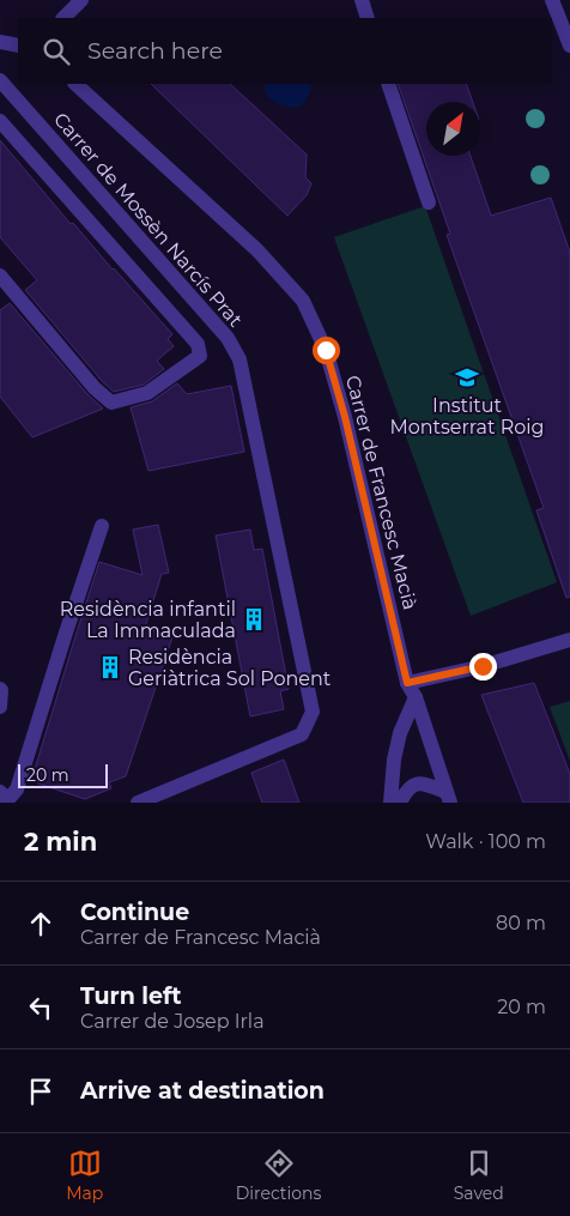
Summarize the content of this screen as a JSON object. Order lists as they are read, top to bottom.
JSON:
{
  "streets": {
    "street": ["Carrer de Mossèn Narcís Prat", "Carrer de Francesc Macià"]
  },
  "places": {
    "school or university": ["Institut Montserrat Roig"],
    "building": ["Residència infantil La Immaculada", "Residència Geriàtrica Sol Ponent"]
  },
  "scale_bar": "20 m",
  "north": "top right",
  "page": {
    "search": "Search here",
    "scale": "20 m",
    "heading": ["2 min", "Walk · 100 m"],
    "list": [
      ["Continue", "Carrer de Francesc Macià", "80 m"],
      ["Turn left", "Carrer de Josep Irla", "20 m"],
      "Arrive at destination"
    ],
    "nav": ["Map", "Directions", "Saved"]
  }
}
